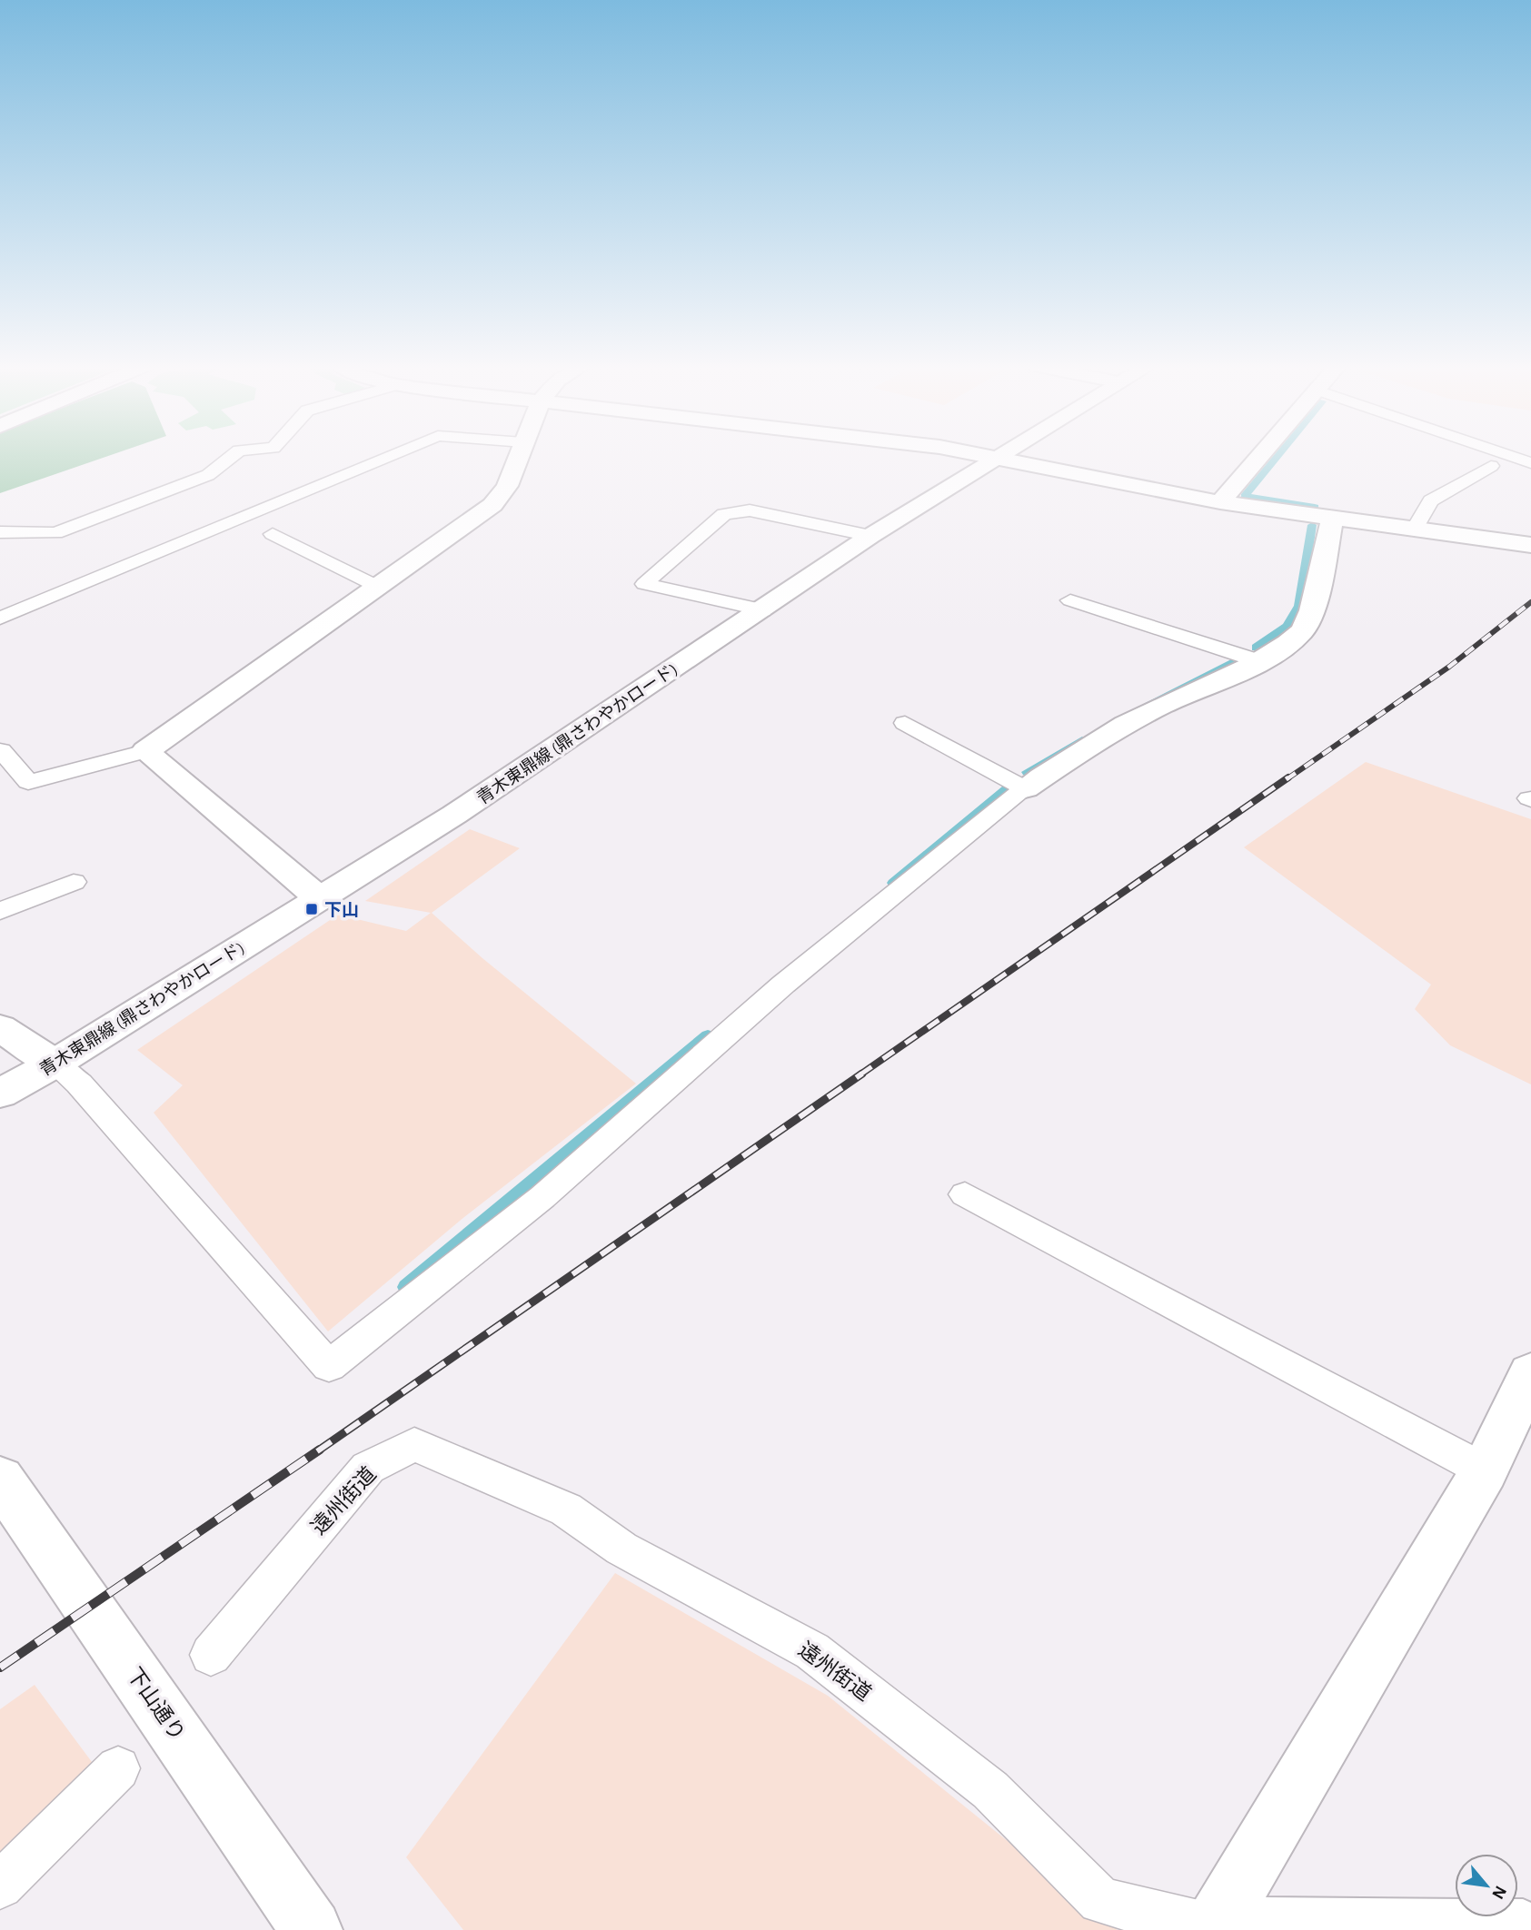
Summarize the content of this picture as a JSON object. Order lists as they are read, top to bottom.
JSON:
{
  "streets": {
    "street": ["青木東鼎線 (鼎さわやかロード)", "遠州街道", "下山通り"]
  },
  "places": {
    "transit": ["下山"]
  },
  "north": "bottom right"
}
